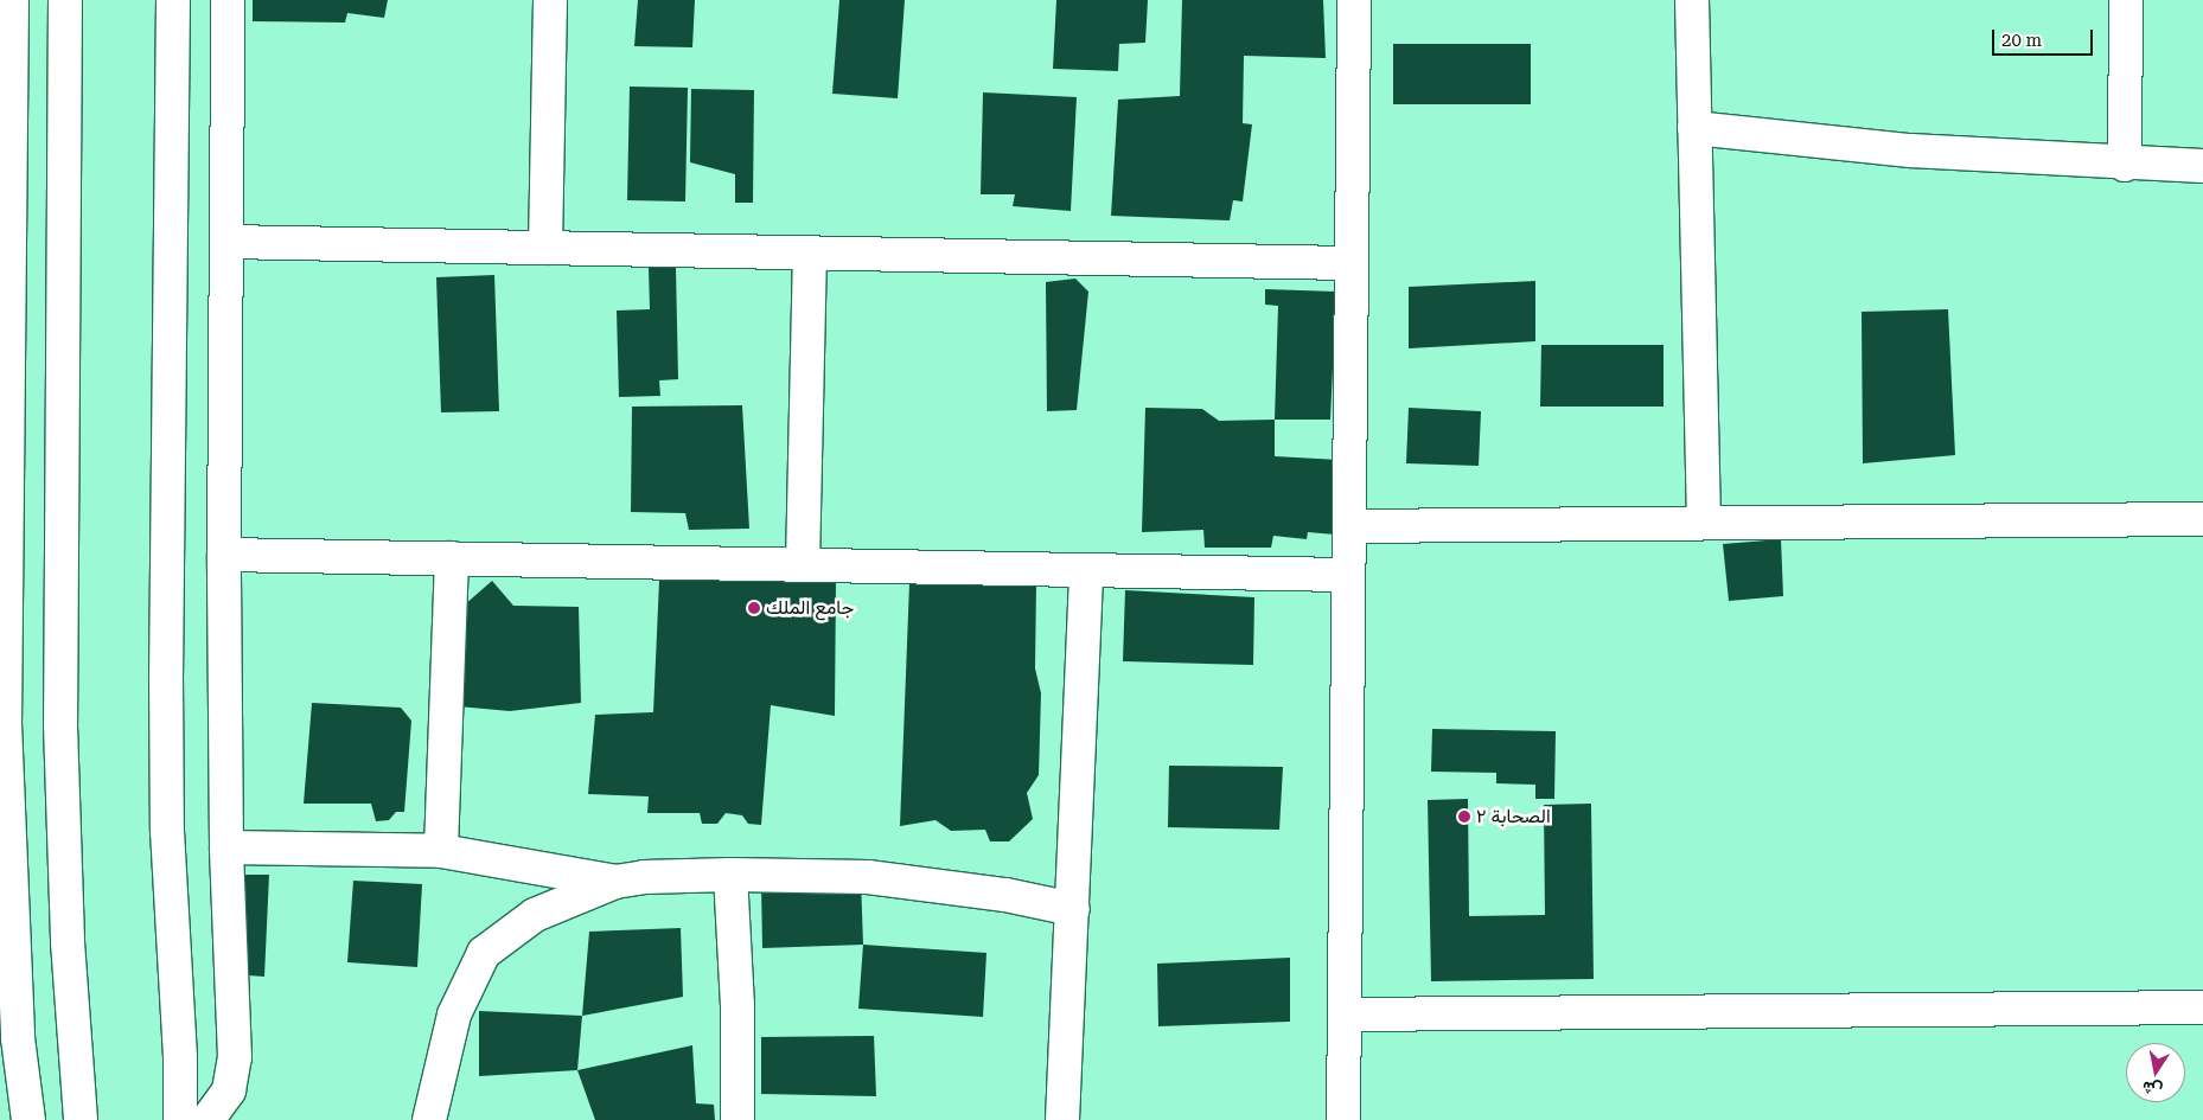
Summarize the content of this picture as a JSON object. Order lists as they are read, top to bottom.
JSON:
{
  "places": ["جامع الملك", "الصحابة ٢"],
  "scale_bar": "20 m",
  "north": "bottom"
}
